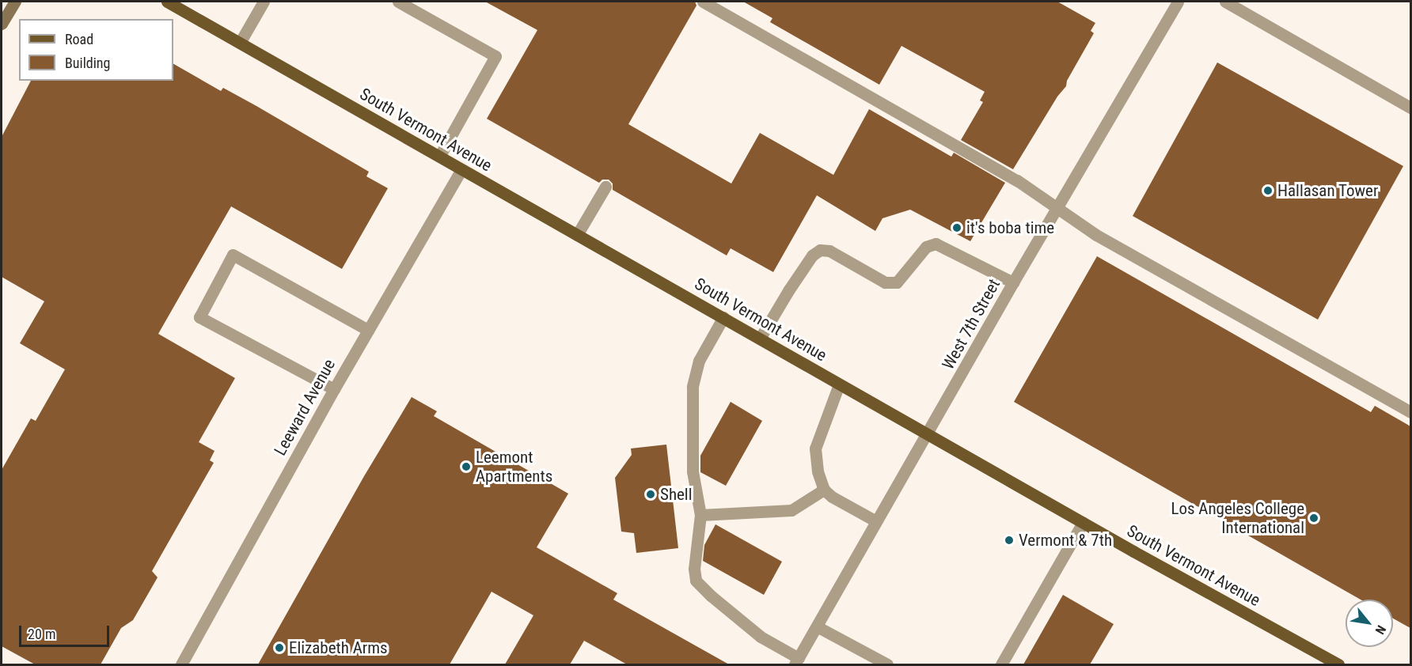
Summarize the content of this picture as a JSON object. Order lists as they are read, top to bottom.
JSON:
{
  "streets": {
    "main road": ["South Vermont Avenue"],
    "street": ["West 7th Street", "Leeward Avenue"]
  },
  "crossings": [
    ["South Vermont Avenue", "West 7th Street"],
    ["South Vermont Avenue", "Leeward Avenue"]
  ],
  "places": [
    "Hallasan Tower",
    "it's boba time",
    "Leemont Apartments",
    "Shell",
    "Los Angeles College International",
    "Vermont & 7th",
    "Elizabeth Arms"
  ],
  "legend": ["Road", "Building"],
  "scale_bar": "20 m",
  "north": "bottom right"
}
